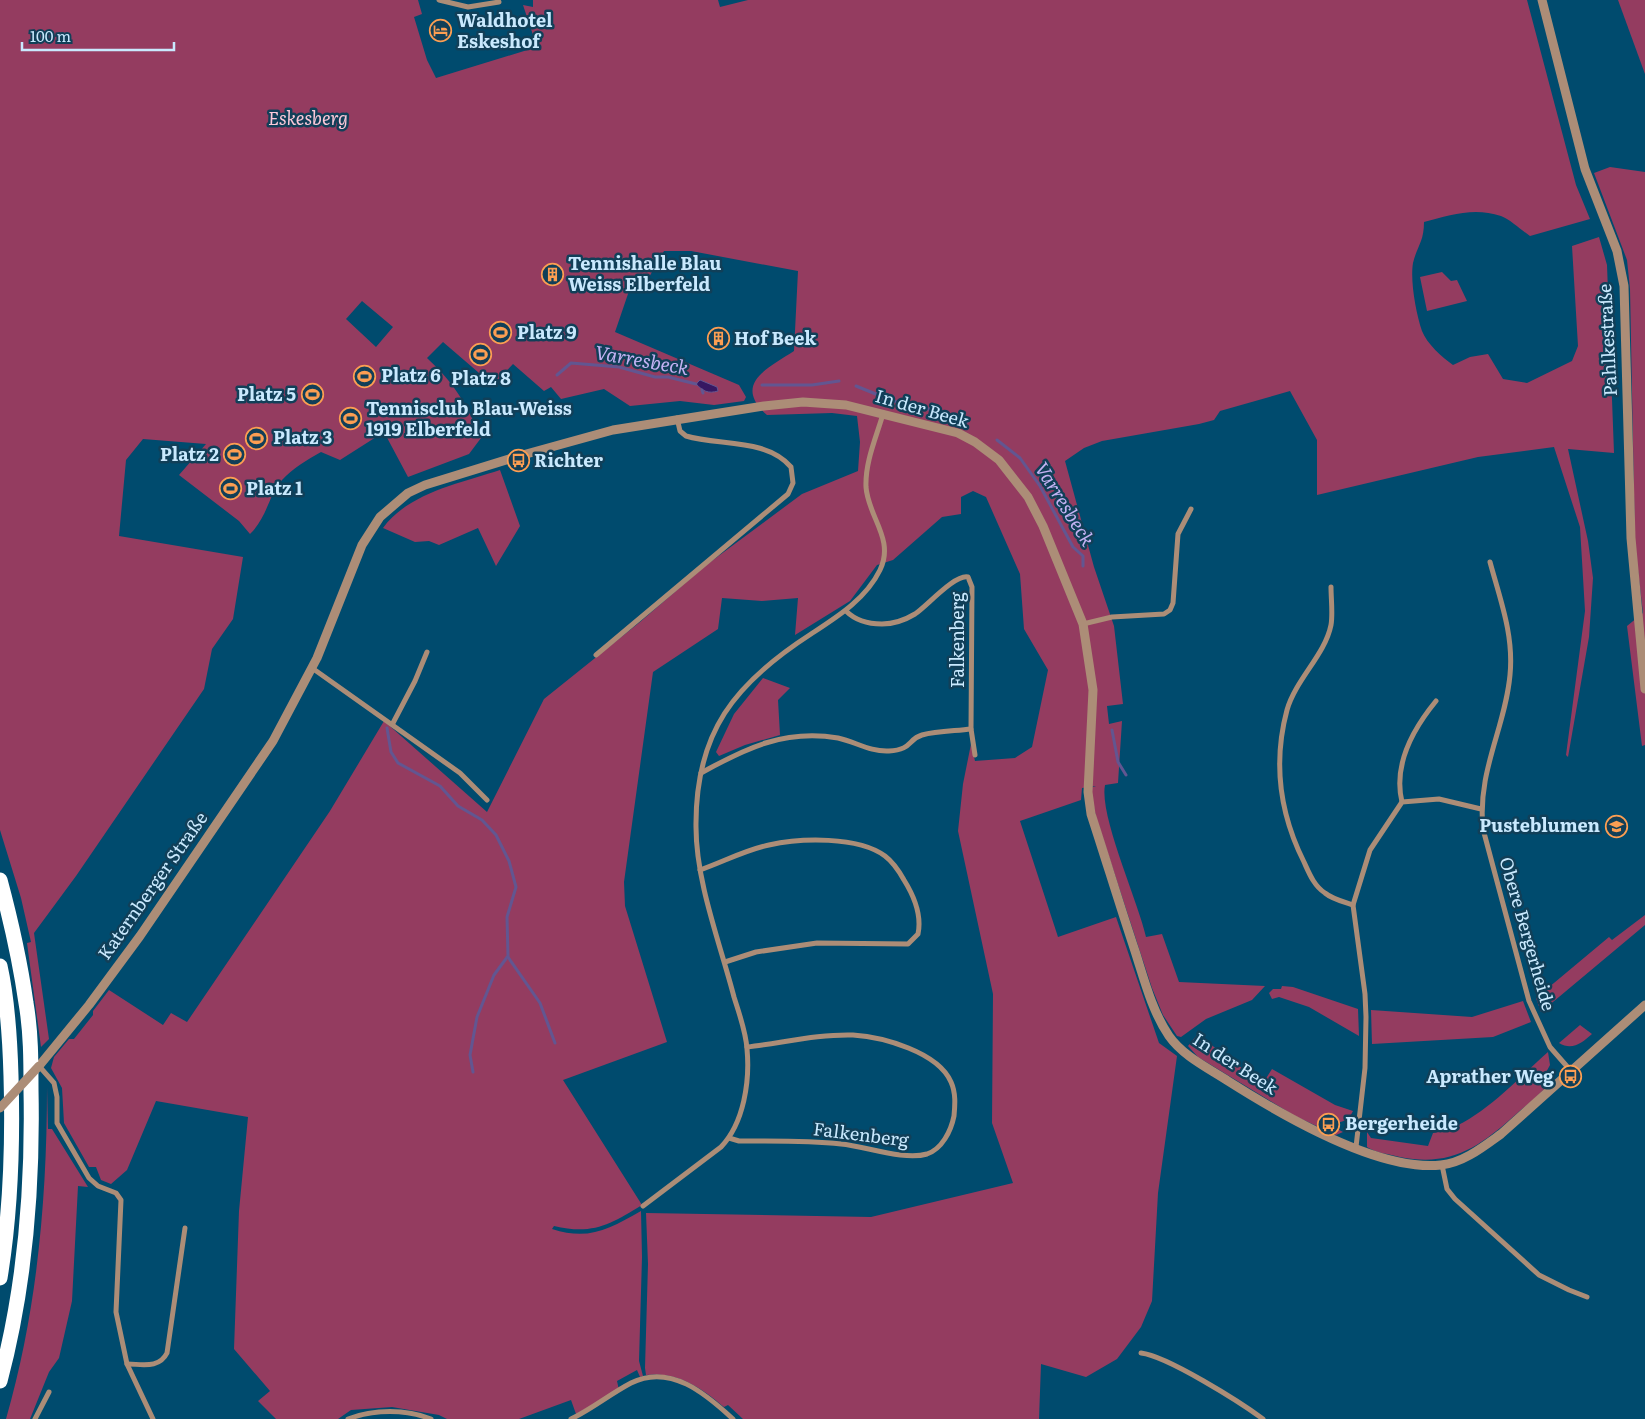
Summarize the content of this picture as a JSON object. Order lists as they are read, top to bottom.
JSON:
{
  "streets": {
    "street": [
      "Pahlkestraße",
      "In der Beek",
      "Falkenberg",
      "Katernberger Straße",
      "Obere Bergerheide"
    ]
  },
  "crossings": [
    ["In der Beek", "Katernberger Straße"],
    ["In der Beek", "Obere Bergerheide"]
  ],
  "water": ["Varresbeck"],
  "parks": ["Eskesberg"],
  "places": {
    "hotel": ["Waldhotel Eskeshof"],
    "building": ["Tennishalle Blau Weiss Elberfeld", "Hof Beek"],
    "sports": [
      "Platz 9",
      "Platz 8",
      "Platz 6",
      "Platz 5",
      "Tennisclub Blau-Weiss 1919 Elberfeld",
      "Platz 3",
      "Platz 2",
      "Platz 1"
    ],
    "bus stop": ["Richter", "Aprather Weg", "Bergerheide"],
    "school or university": ["Pusteblumen"]
  },
  "scale_bar": "100 m"
}
